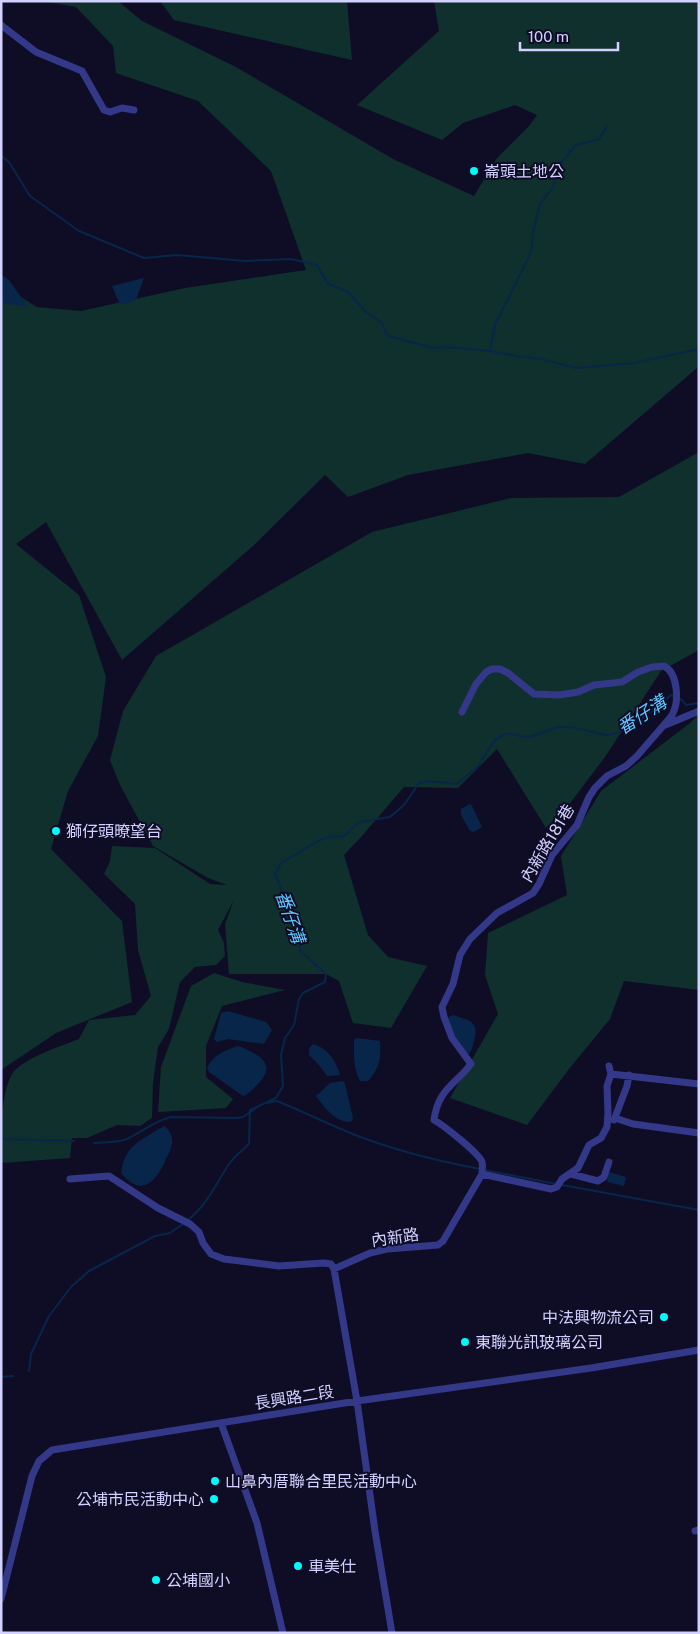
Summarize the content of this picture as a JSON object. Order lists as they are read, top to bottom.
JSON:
{
  "streets": {
    "street": ["內新路181巷", "內新路", "長興路二段"]
  },
  "crossings": [
    ["內新路181巷", "內新路"]
  ],
  "water": ["番仔溝"],
  "places": [
    "崙頭土地公",
    "獅仔頭暸望台",
    "中法興物流公司",
    "東聯光訊玻璃公司",
    "山鼻內厝聯合里民活動中心",
    "公埔市民活動中心",
    "車美仕",
    "公埔國小"
  ],
  "scale_bar": "100 m"
}
